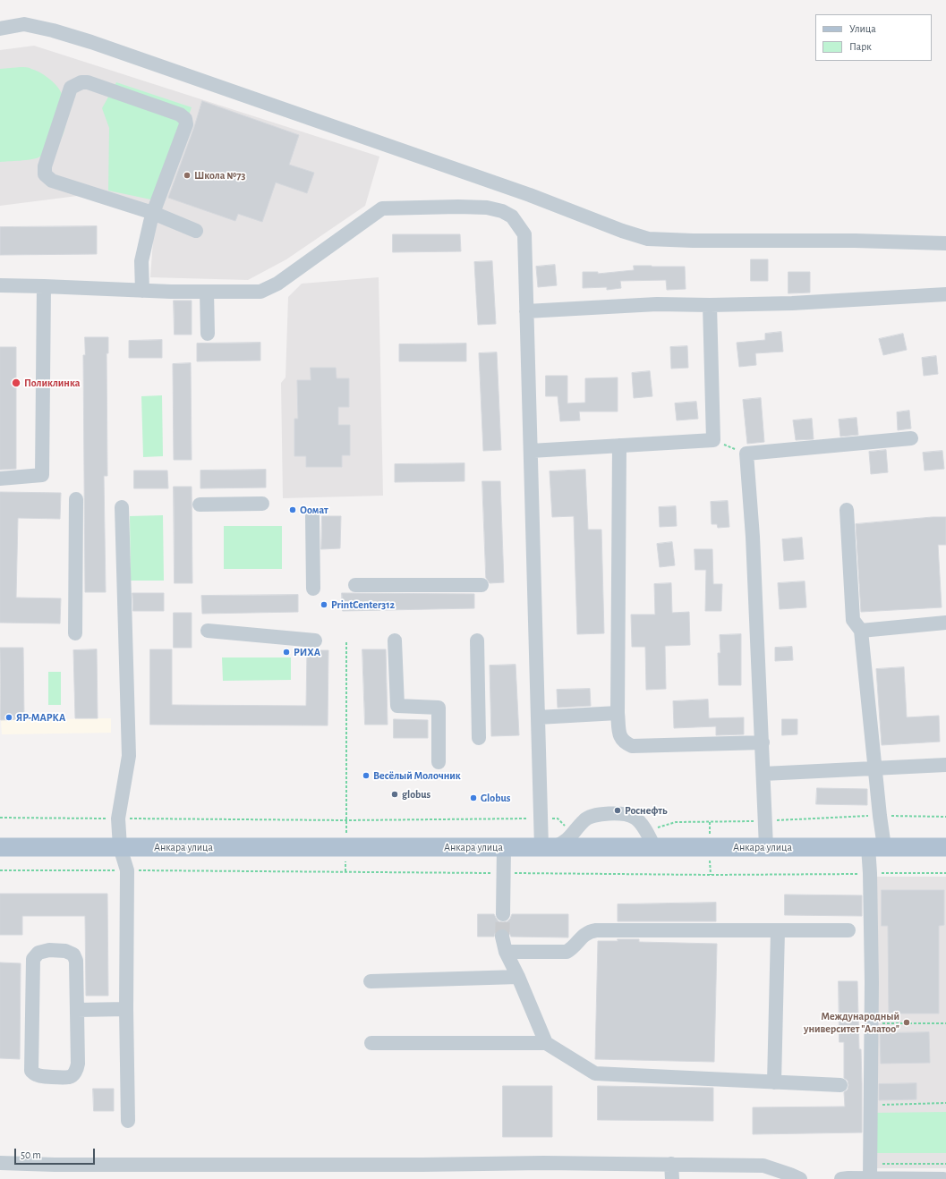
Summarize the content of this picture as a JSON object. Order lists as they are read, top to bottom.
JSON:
{
  "streets": {
    "main road": ["Анкара улица"]
  },
  "places": [
    "Школа №73",
    "Поликлинка",
    "Оомат",
    "PrintCenter312",
    "РИХА",
    "ЯР-МАРКА",
    "Весёлый Молочник",
    "globus",
    "Globus",
    "Роснефть",
    "Международный университет \"Алатоо\""
  ],
  "legend": ["Улица", "Парк"],
  "scale_bar": "50 m"
}
